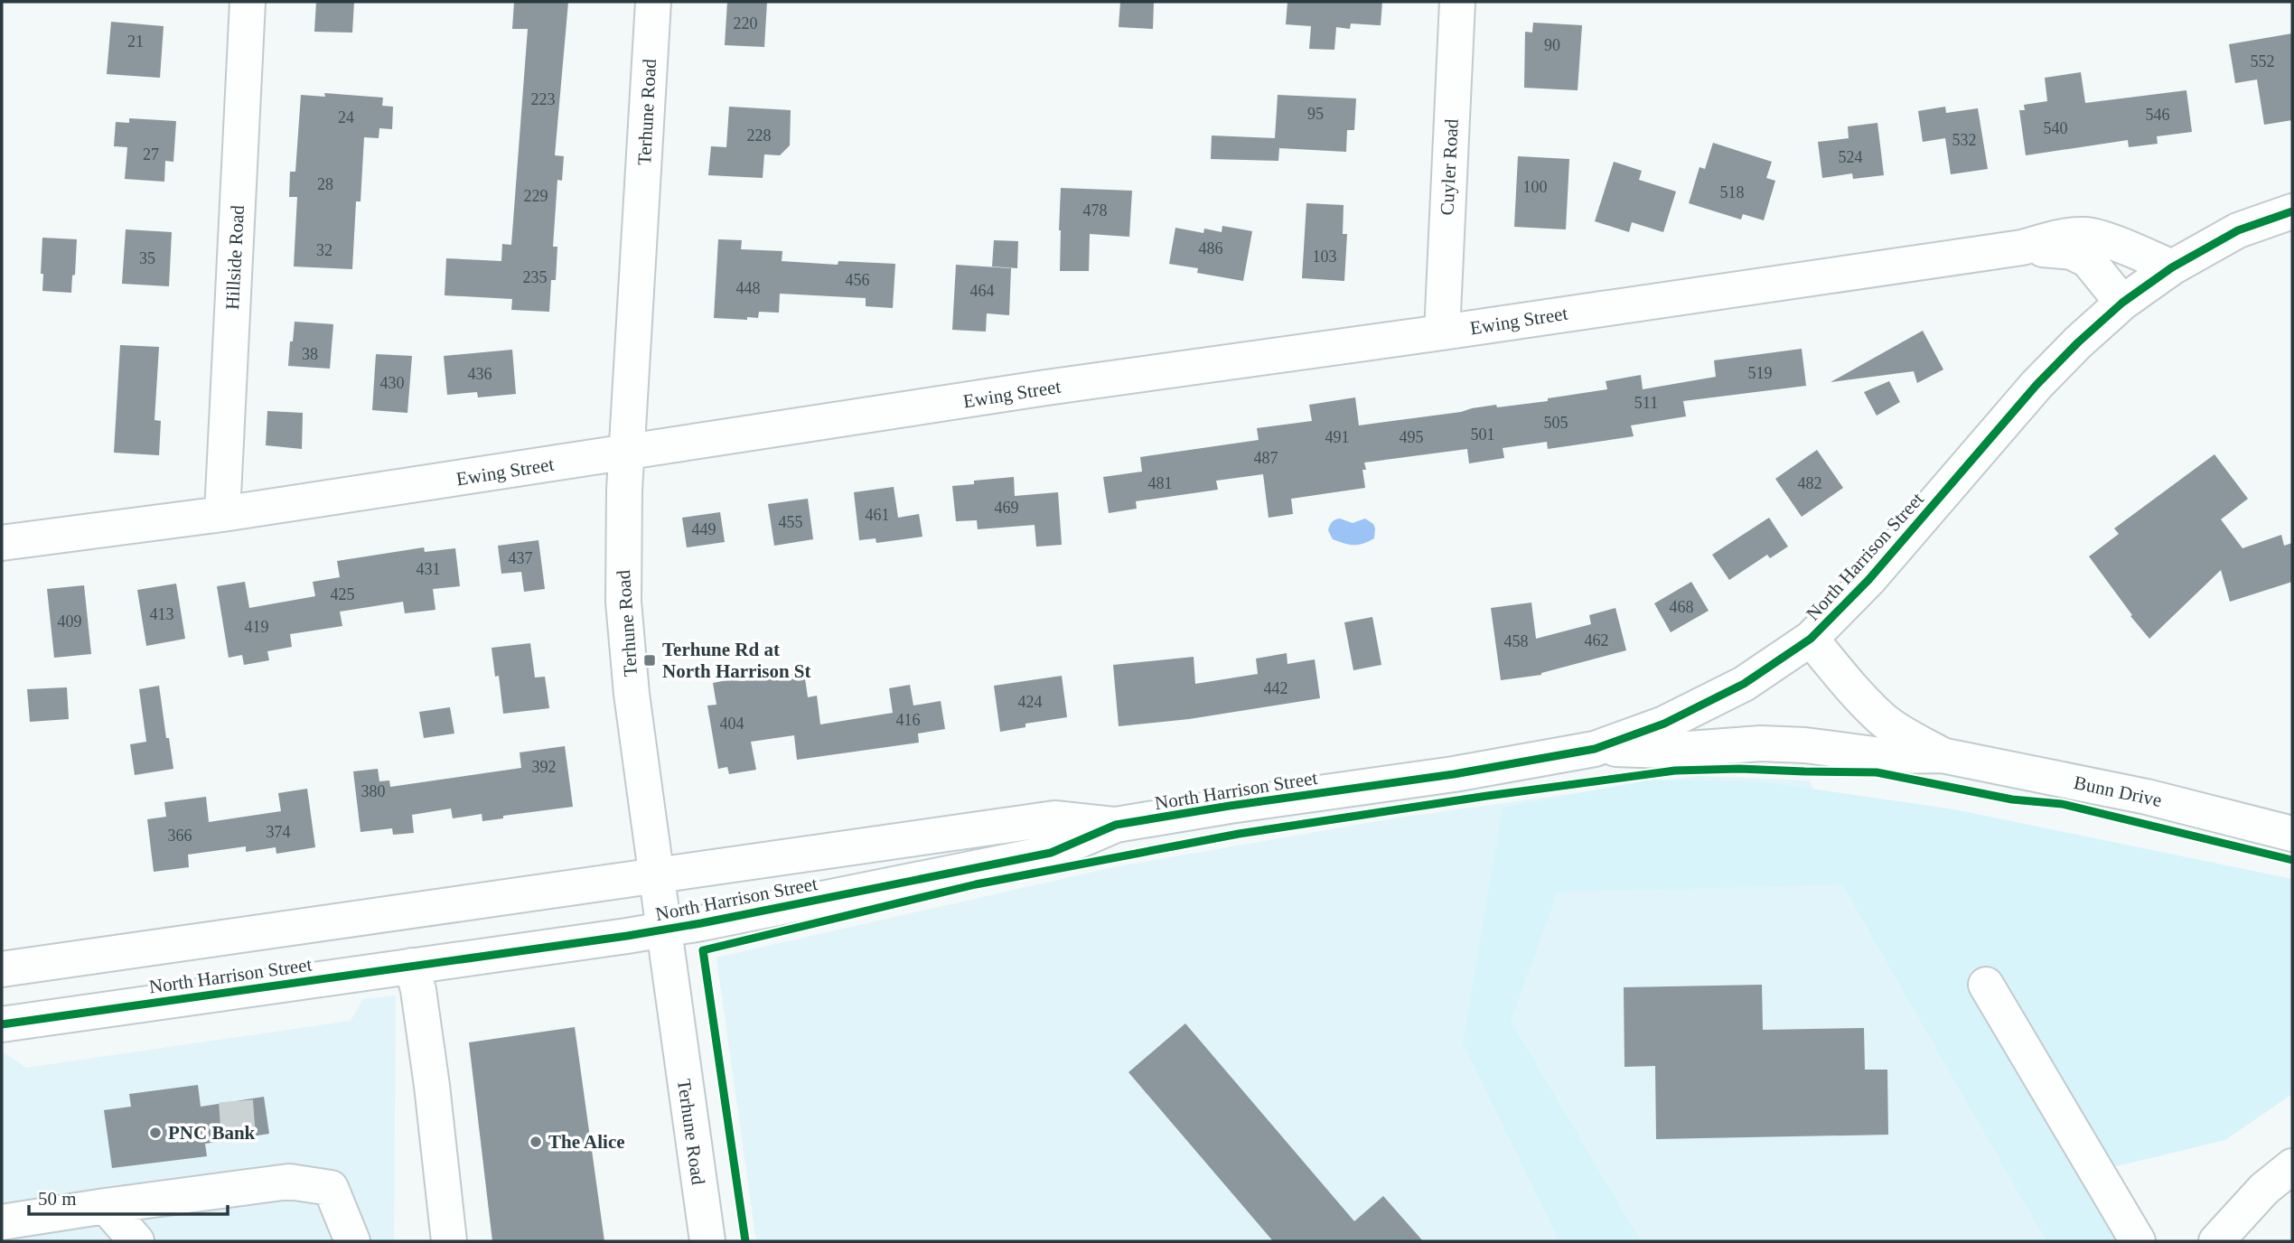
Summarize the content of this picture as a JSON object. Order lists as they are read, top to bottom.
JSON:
{
  "streets": {
    "street": [
      "Terhune Road",
      "Cuyler Road",
      "Hillside Road",
      "Ewing Street",
      "North Harrison Street",
      "Bunn Drive"
    ]
  },
  "crossings": [
    ["Terhune Road", "Ewing Street"],
    ["Terhune Road", "North Harrison Street"],
    ["Cuyler Road", "Ewing Street"],
    ["Hillside Road", "Ewing Street"],
    ["Ewing Street", "North Harrison Street"],
    ["North Harrison Street", "Bunn Drive"]
  ],
  "places": {
    "transit": ["Terhune Rd at North Harrison St"],
    "other": ["PNC Bank", "The Alice"]
  },
  "house_numbers": [
    "220",
    "21",
    "90",
    "552",
    "223",
    "95",
    "546",
    "24",
    "540",
    "228",
    "532",
    "27",
    "524",
    "28",
    "100",
    "518",
    "229",
    "478",
    "486",
    "32",
    "103",
    "35",
    "235",
    "456",
    "448",
    "464",
    "38",
    "519",
    "436",
    "430",
    "511",
    "505",
    "501",
    "491",
    "495",
    "487",
    "481",
    "482",
    "469",
    "461",
    "455",
    "449",
    "437",
    "431",
    "425",
    "468",
    "413",
    "409",
    "419",
    "462",
    "458",
    "442",
    "424",
    "416",
    "404",
    "392",
    "380",
    "374",
    "366"
  ],
  "scale_bar": "50 m"
}
